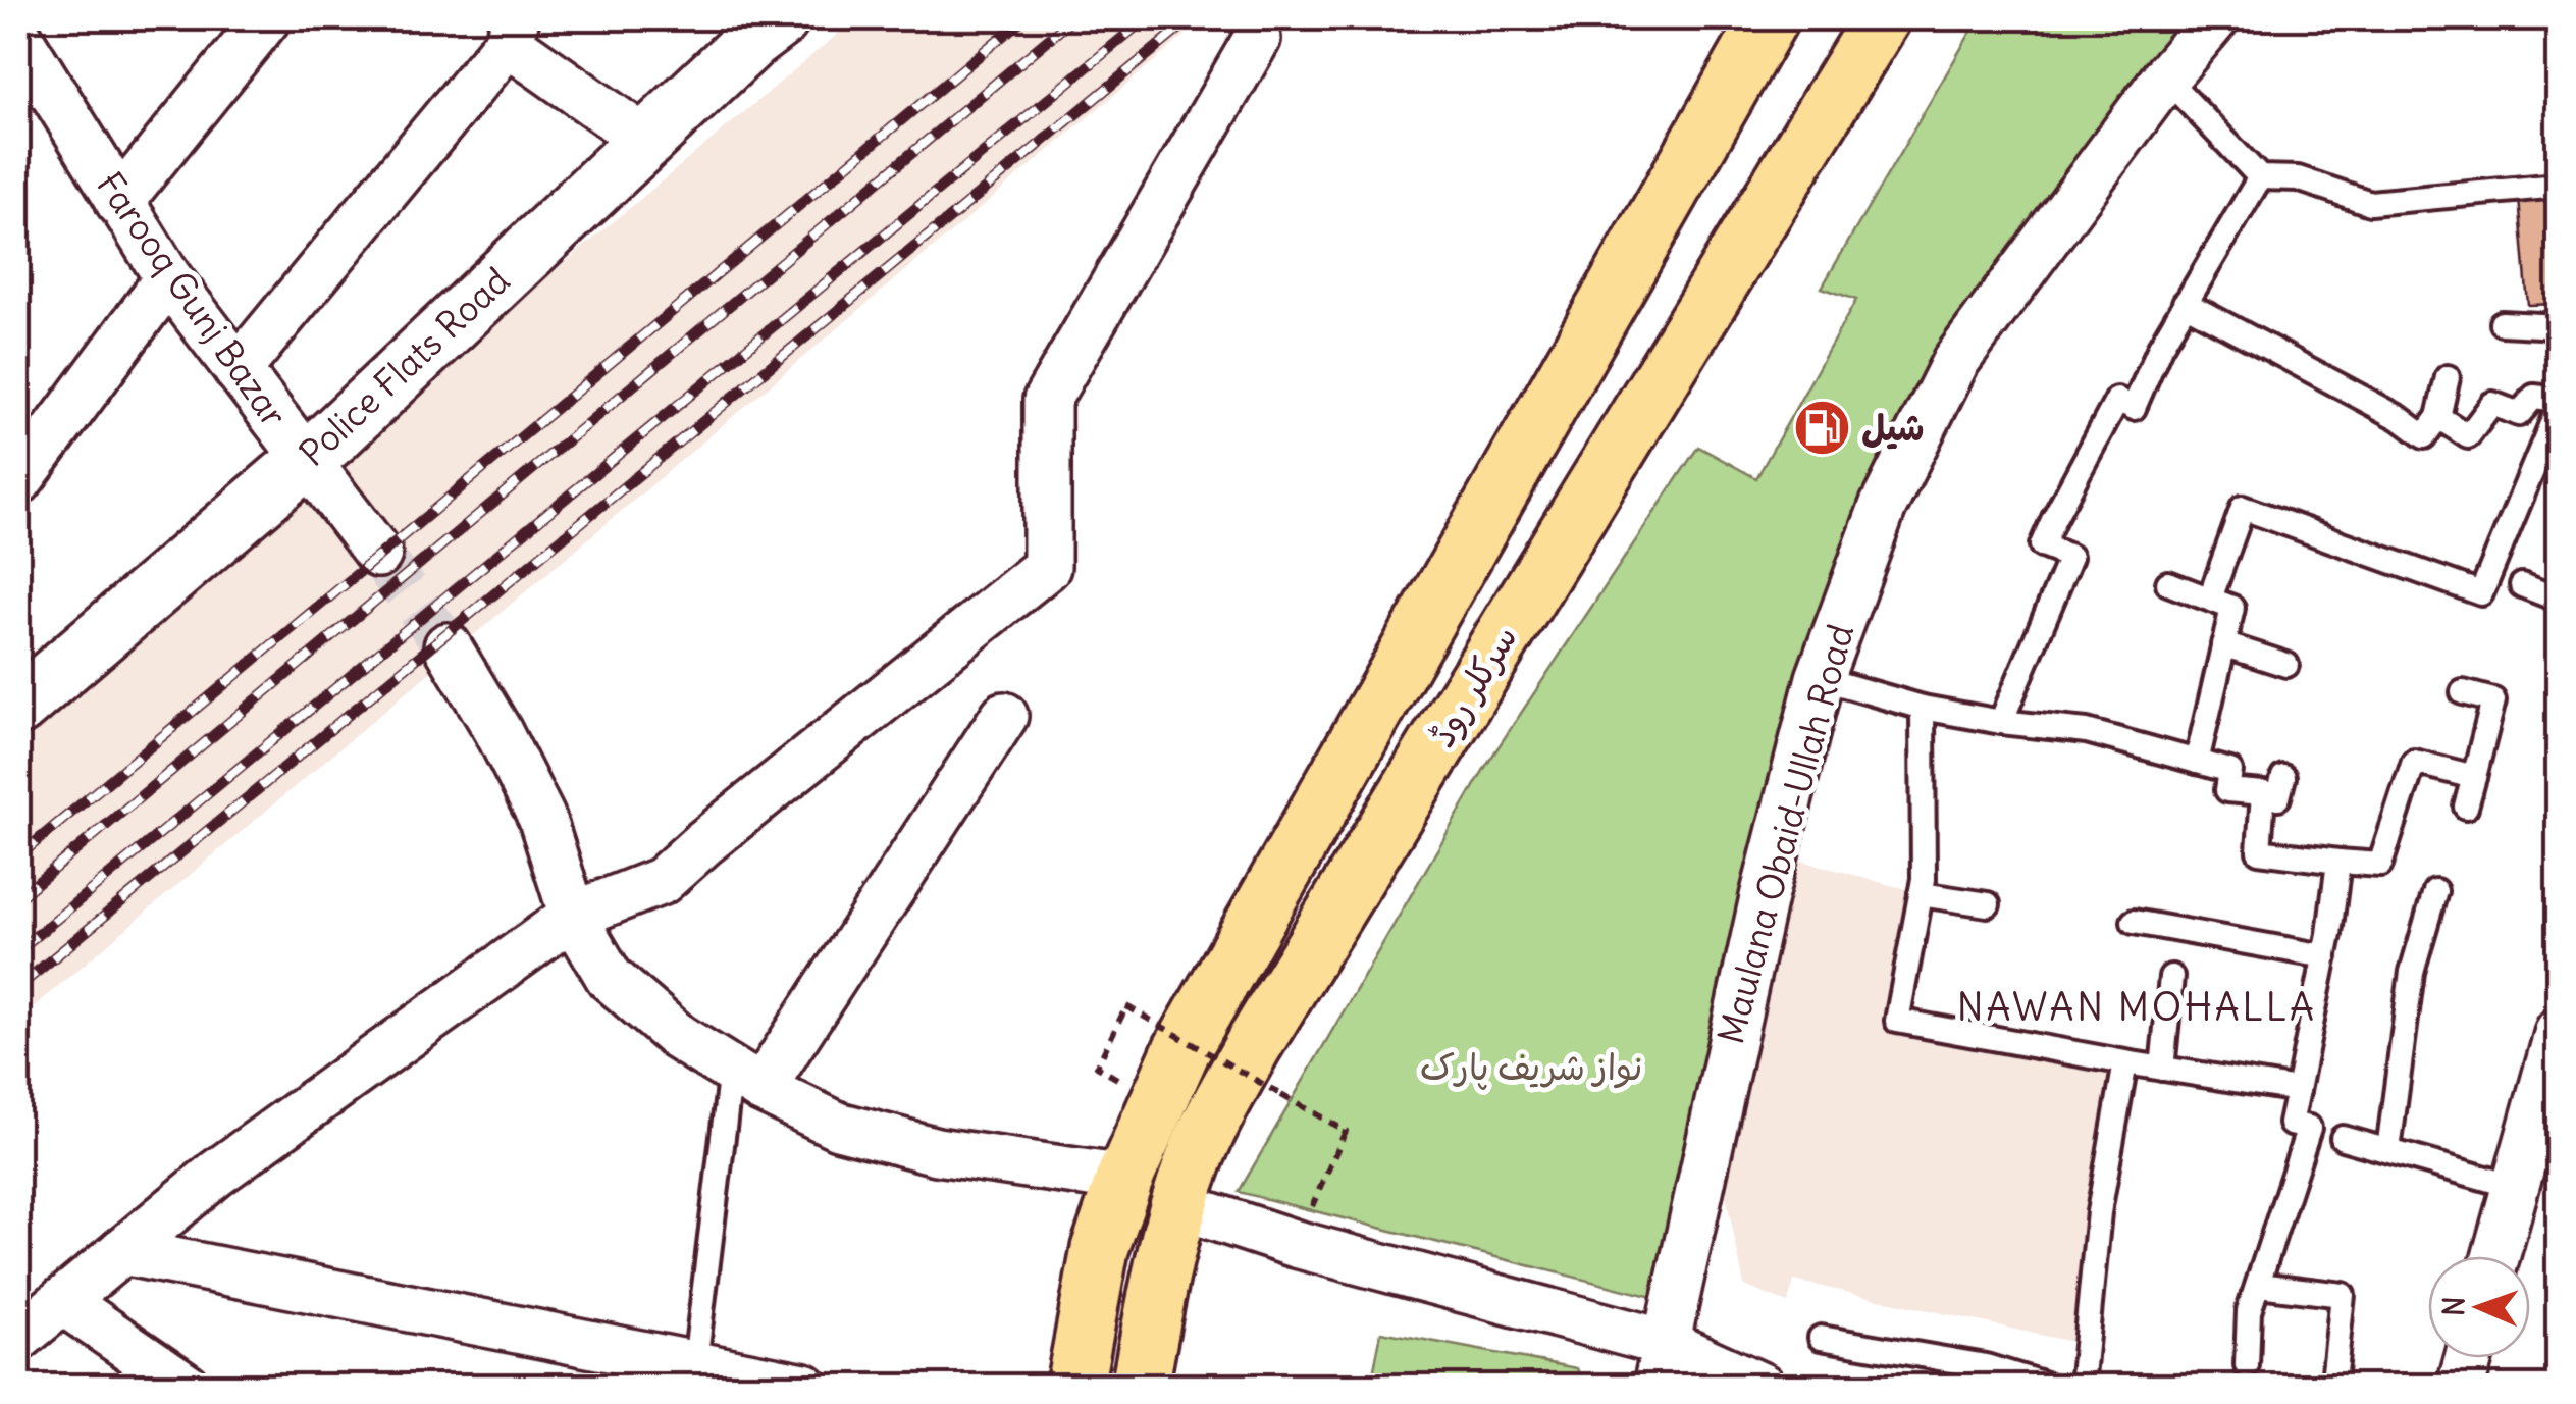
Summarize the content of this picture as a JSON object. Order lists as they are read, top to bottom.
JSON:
{
  "streets": {
    "main road": ["سرکلر روڈ"],
    "street": ["Farooq Gunj Bazar", "Police Flats Road", "Maulana Obaid-Ullah Road"]
  },
  "crossings": [
    ["Farooq Gunj Bazar", "Police Flats Road"]
  ],
  "districts": ["NAWAN MOHALLA"],
  "parks": ["نواز شریف پارک"],
  "places": {
    "fuel station": ["شیل"]
  },
  "north": "left"
}
